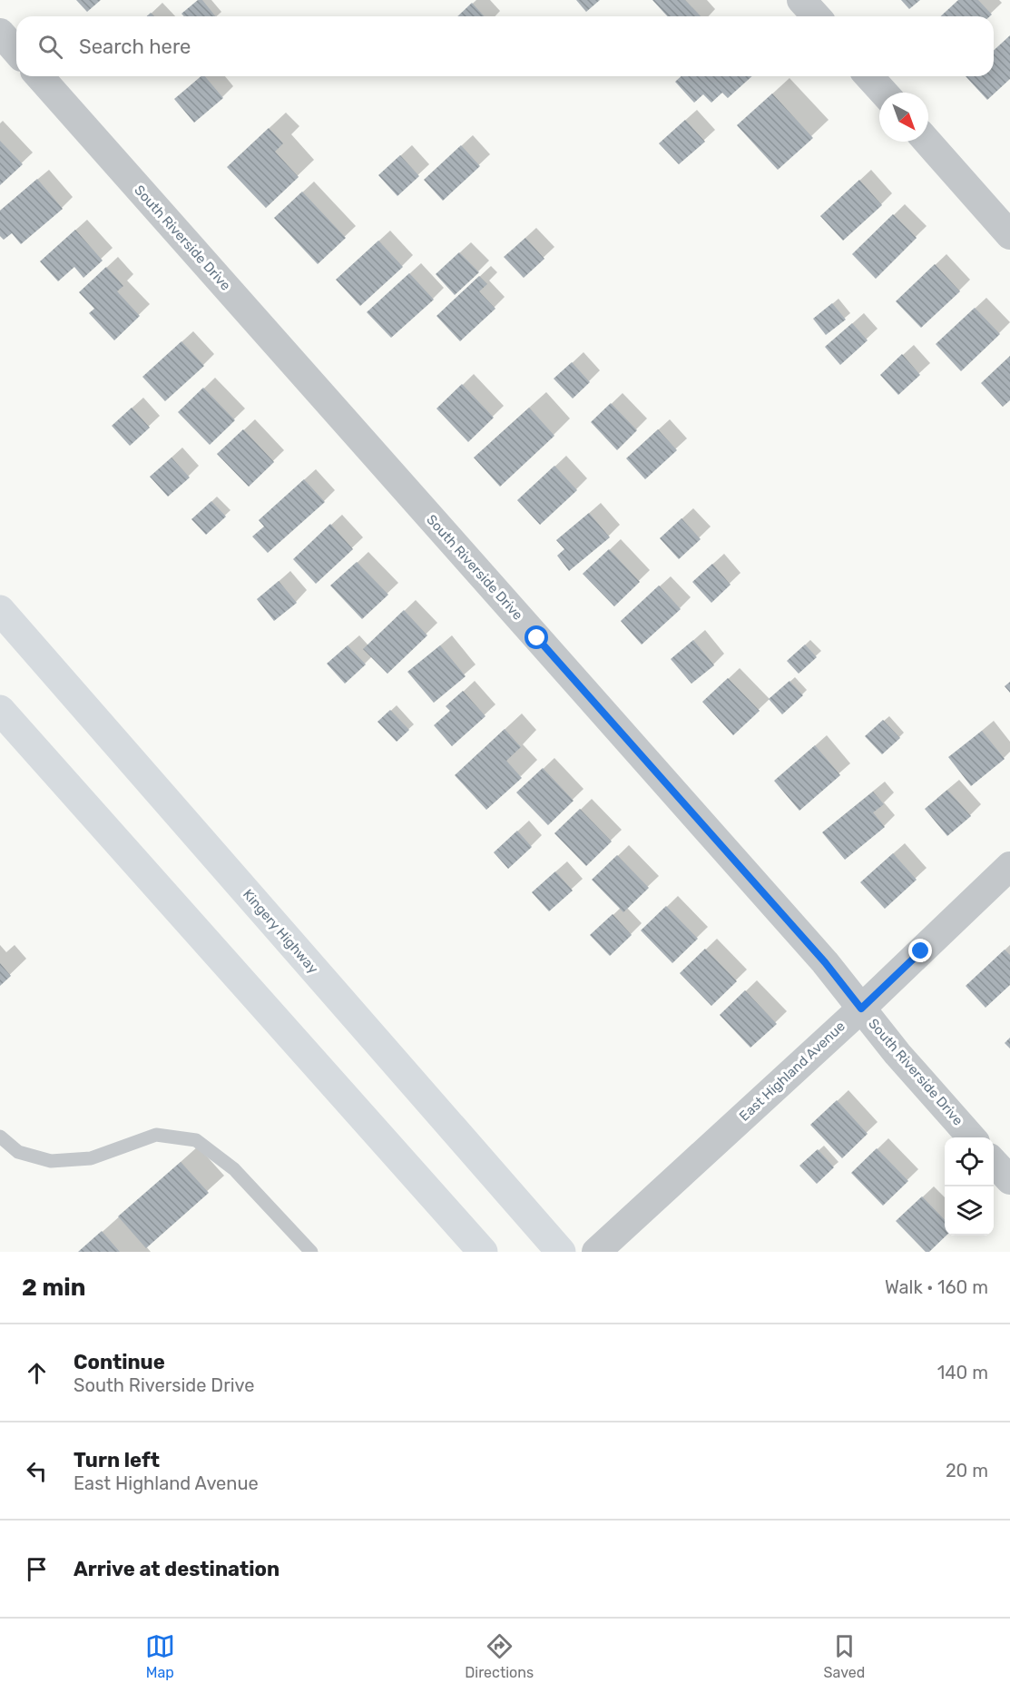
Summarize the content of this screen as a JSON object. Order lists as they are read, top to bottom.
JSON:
{
  "streets": {
    "highway": ["Kingery Highway"],
    "street": ["South Riverside Drive", "East Highland Avenue"]
  },
  "crossings": [
    ["South Riverside Drive", "East Highland Avenue"]
  ],
  "north": "bottom right",
  "page": {
    "search": "Search here",
    "heading": ["2 min", "Walk · 160 m"],
    "list": [
      ["Continue", "South Riverside Drive", "140 m"],
      ["Turn left", "East Highland Avenue", "20 m"],
      "Arrive at destination"
    ],
    "nav": ["Map", "Directions", "Saved"]
  }
}
